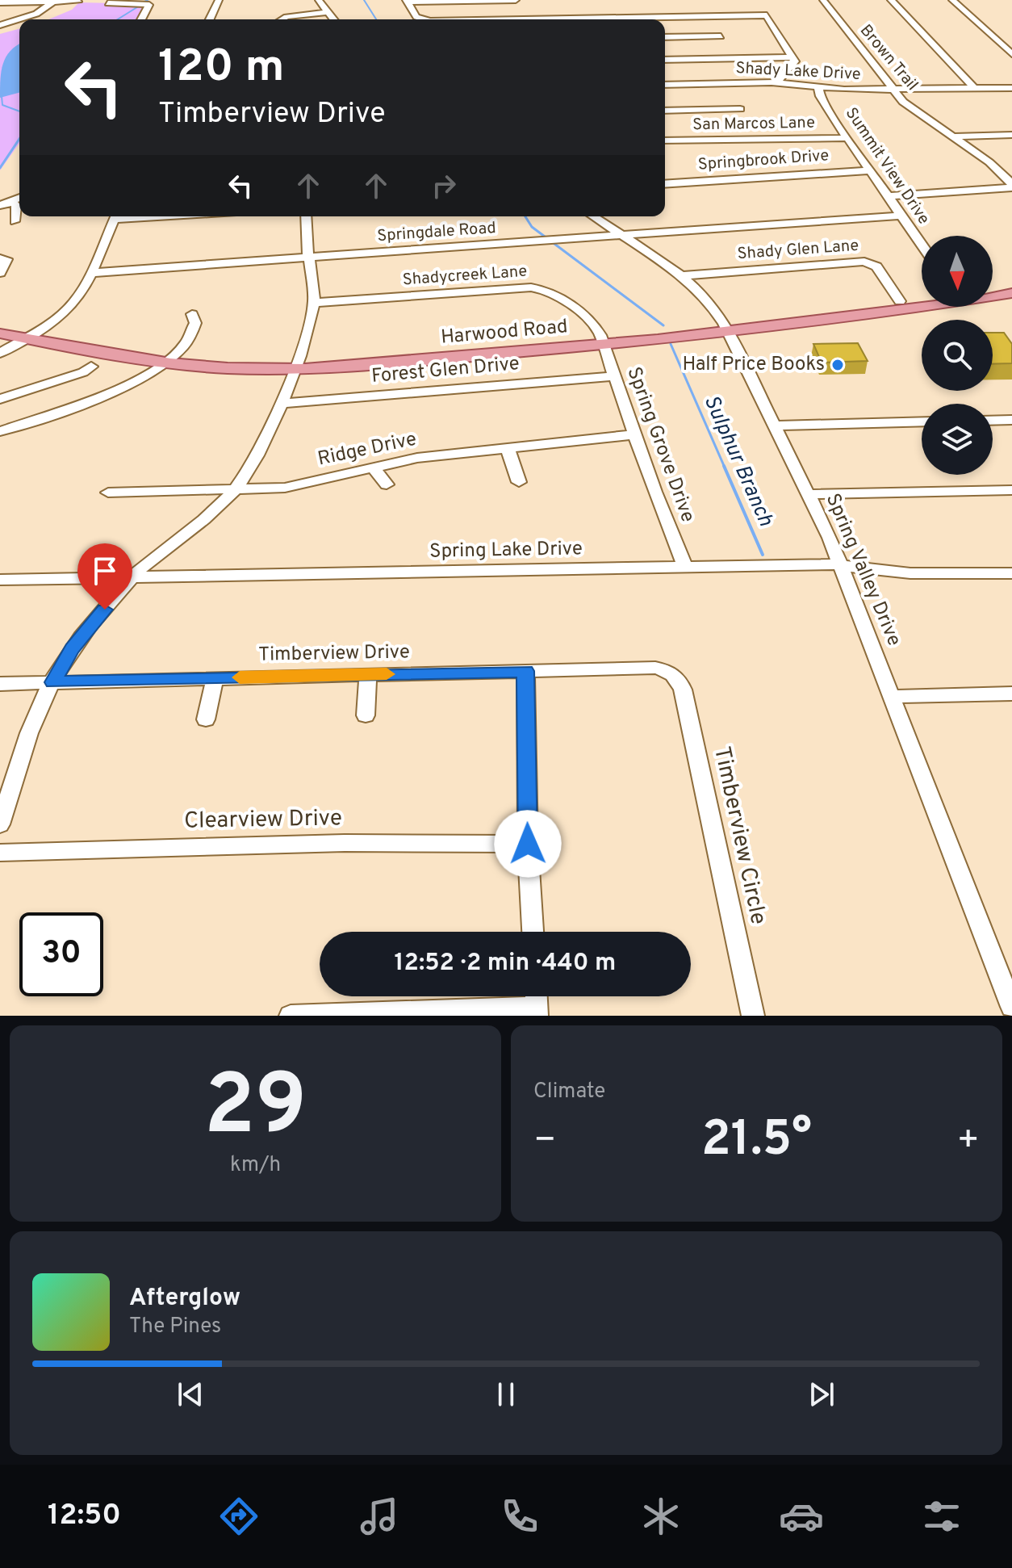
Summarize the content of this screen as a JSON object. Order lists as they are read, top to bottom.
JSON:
{
  "streets": {
    "main road": ["Harwood Road"],
    "street": [
      "Brown Trail",
      "Shady Lake Drive",
      "San Marcos Lane",
      "Springbrook Drive",
      "Summit View Drive",
      "Springdale Road",
      "Shady Glen Lane",
      "Shadycreek Lane",
      "Forest Glen Drive",
      "Spring Grove Drive",
      "Ridge Drive",
      "Spring Lake Drive",
      "Spring Valley Drive",
      "Timberview Drive",
      "Clearview Drive",
      "Timberview Circle"
    ]
  },
  "crossings": [
    ["Brown Trail", "Shady Lake Drive"],
    ["Shady Lake Drive", "Summit View Drive"],
    ["San Marcos Lane", "Summit View Drive"],
    ["Springbrook Drive", "Summit View Drive"],
    ["Summit View Drive", "Springdale Road"],
    ["Springdale Road", "Spring Valley Drive"],
    ["Shady Glen Lane", "Harwood Road"],
    ["Shady Glen Lane", "Spring Valley Drive"],
    ["Shadycreek Lane", "Harwood Road"],
    ["Shadycreek Lane", "Spring Grove Drive"],
    ["Harwood Road", "Spring Grove Drive"],
    ["Harwood Road", "Spring Valley Drive"],
    ["Forest Glen Drive", "Spring Grove Drive"],
    ["Spring Grove Drive", "Ridge Drive"],
    ["Spring Grove Drive", "Spring Lake Drive"],
    ["Spring Lake Drive", "Spring Valley Drive"],
    ["Timberview Drive", "Timberview Circle"]
  ],
  "water": ["Sulphur Branch"],
  "places": ["Half Price Books"],
  "north": "bottom",
  "page": {
    "turn": ["120 m", "Timberview Drive"],
    "limit": "30",
    "trip": "12:52 · 2 min · 440 m",
    "tile": [
      ["29", "km/h"],
      "Climate"
    ],
    "heat": ["−", "21.5°", "+"],
    "song": ["Afterglow", "The Pines"],
    "tabs": "12:50"
  }
}
